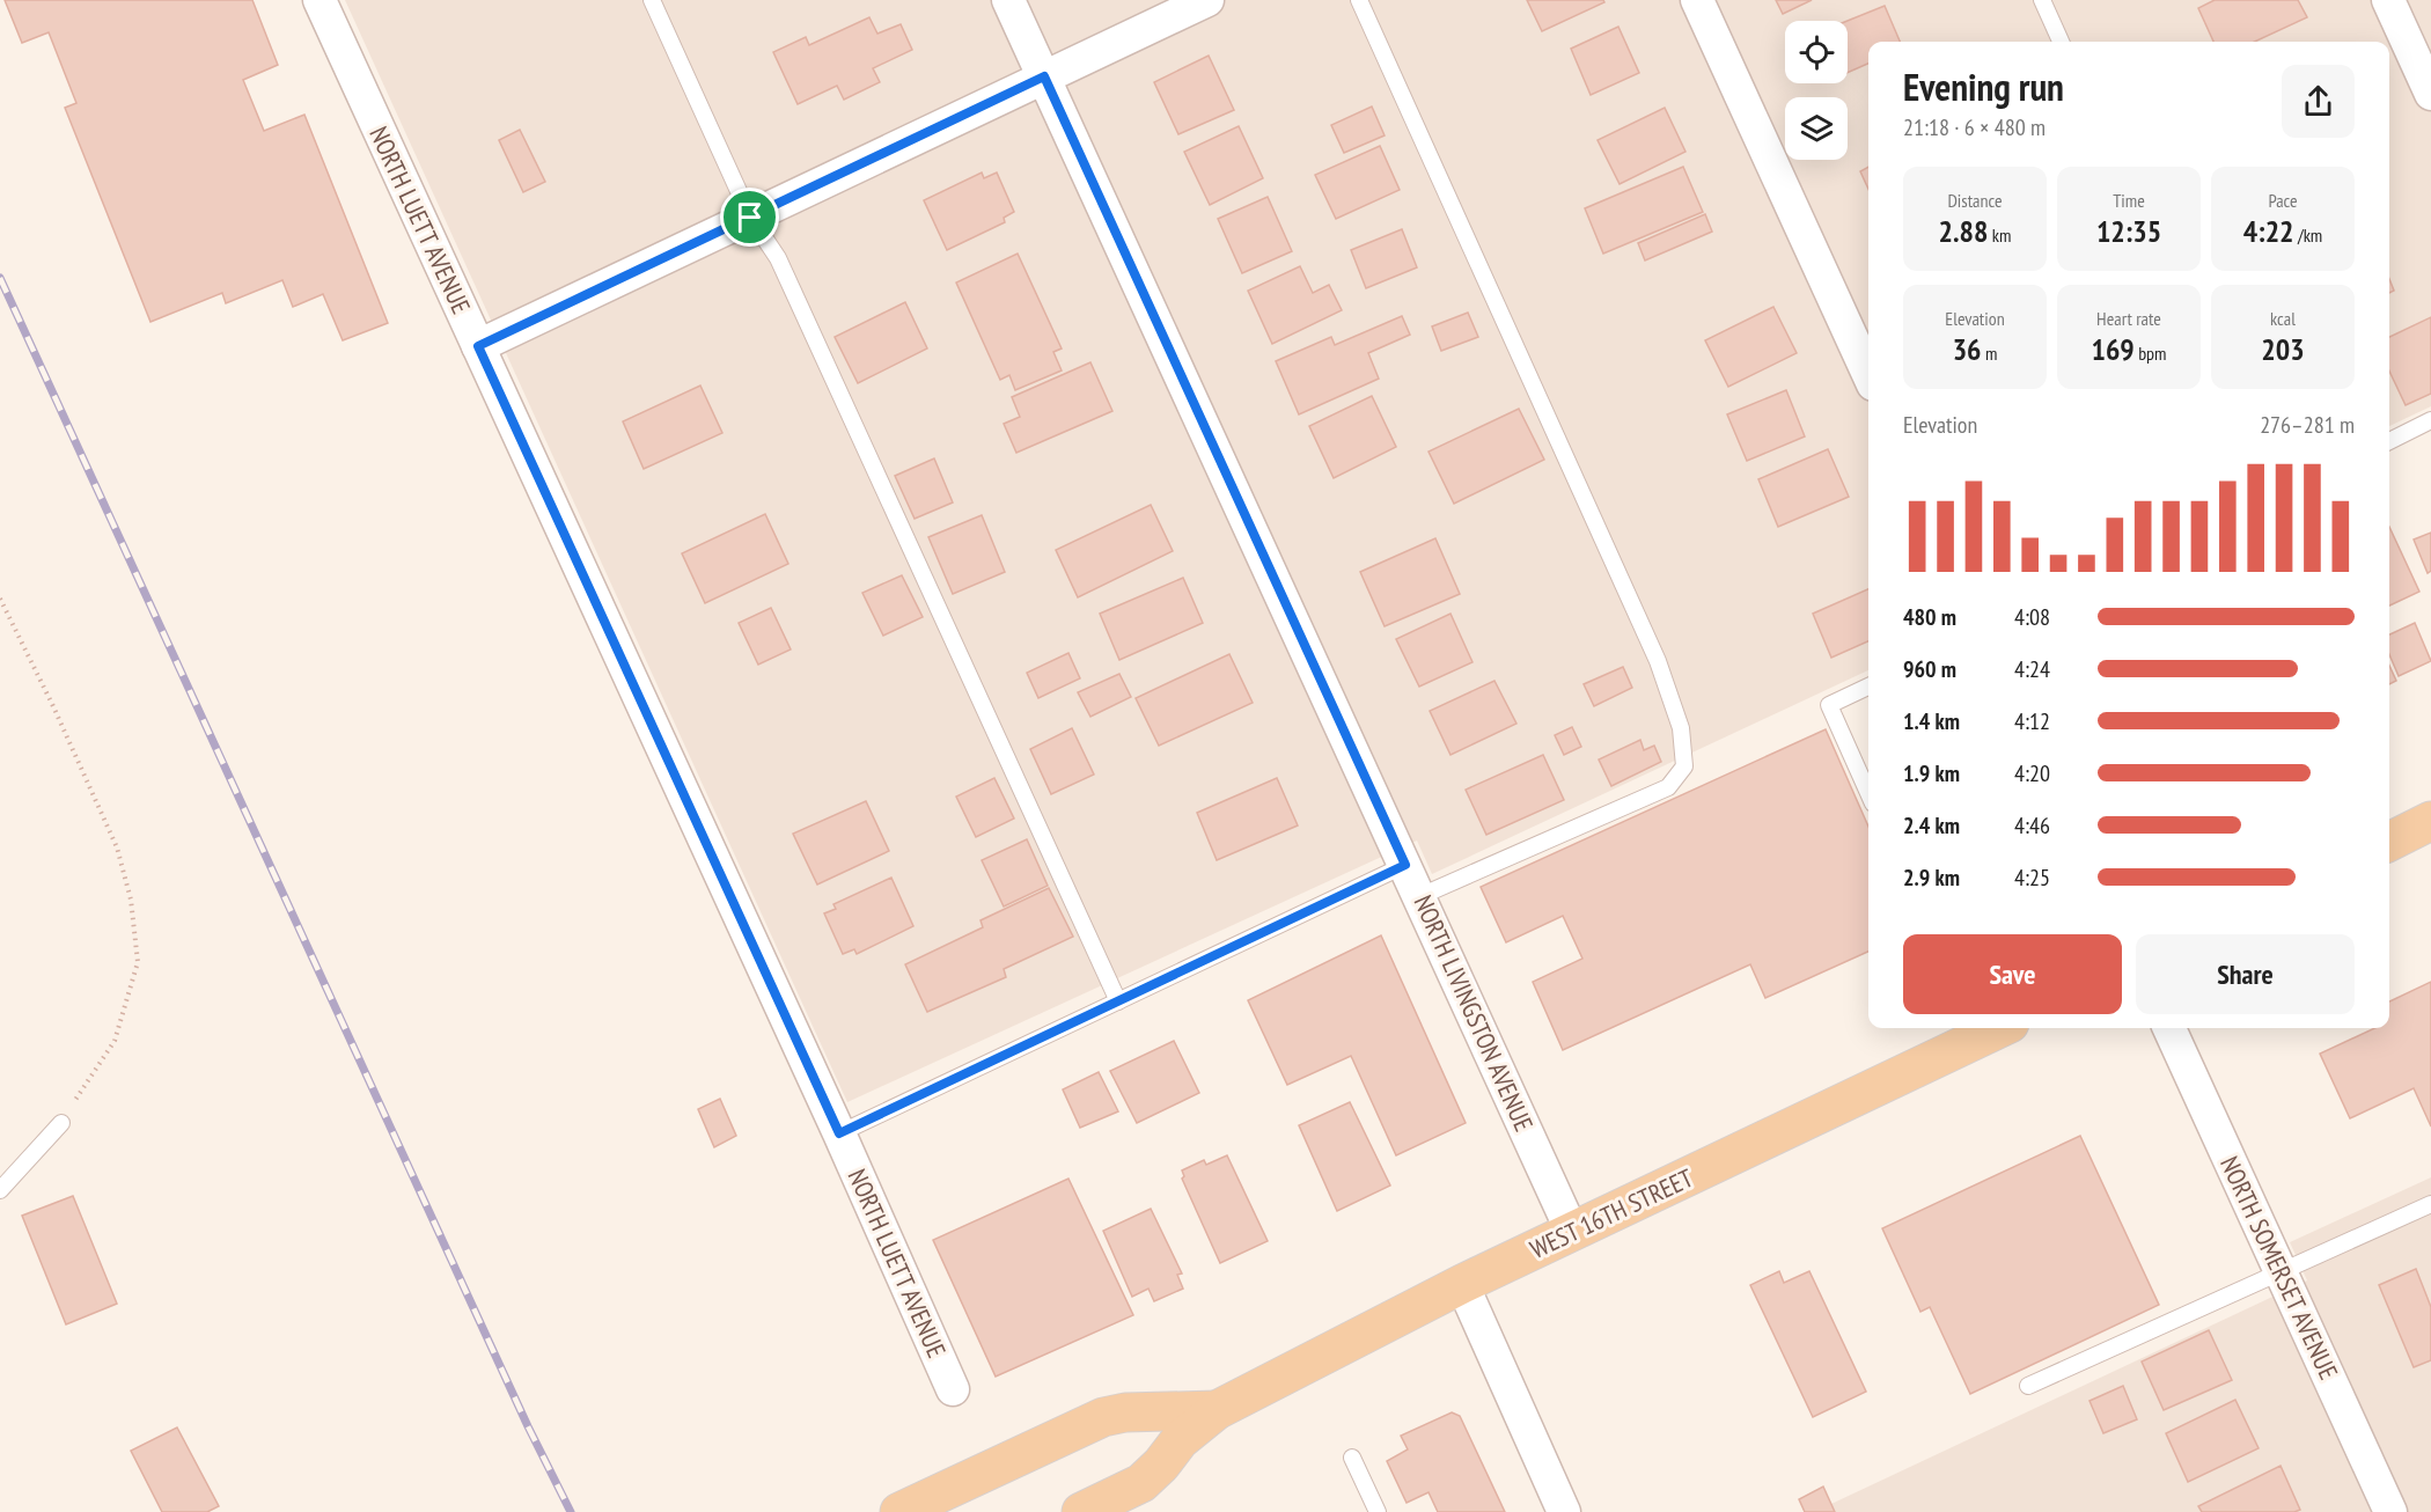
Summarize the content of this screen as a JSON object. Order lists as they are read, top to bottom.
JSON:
{
  "streets": {
    "main road": ["WEST 16TH STREET"],
    "street": ["NORTH LUETT AVENUE", "NORTH LIVINGSTON AVENUE", "NORTH SOMERSET AVENUE"]
  },
  "crossings": [
    ["NORTH LIVINGSTON AVENUE", "WEST 16TH STREET"]
  ],
  "page": {
    "heading": ["Evening run", "21:18 · 6 × 480 m"],
    "stats": [
      ["Distance", "2.88 km"],
      ["Time", "12:35"],
      ["Pace", "4:22 /km"],
      ["Elevation", "36 m"],
      ["Heart rate", "169 bpm"],
      ["kcal", "203"]
    ],
    "chart": ["Elevation", "276–281 m"],
    "list": [
      {
        "name": "480 m",
        "note": "4:08"
      },
      {
        "name": "960 m",
        "note": "4:24"
      },
      {
        "name": "1.4 km",
        "note": "4:12"
      },
      {
        "name": "1.9 km",
        "note": "4:20"
      },
      {
        "name": "2.4 km",
        "note": "4:46"
      },
      {
        "name": "2.9 km",
        "note": "4:25"
      }
    ],
    "buttons": ["Save", "Share"]
  }
}
